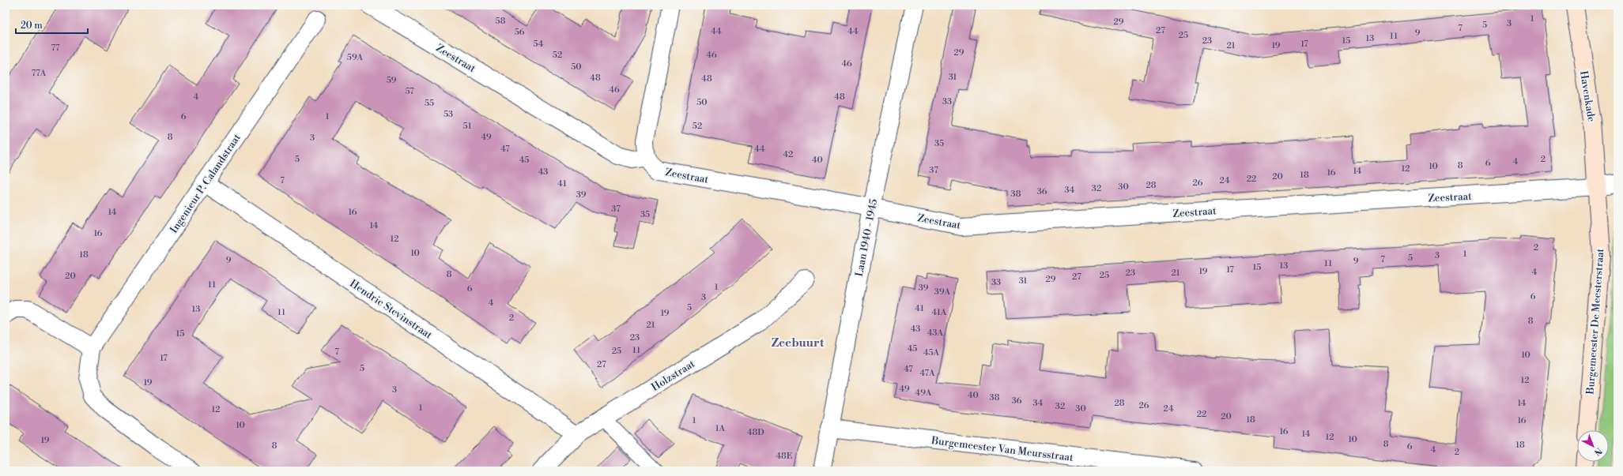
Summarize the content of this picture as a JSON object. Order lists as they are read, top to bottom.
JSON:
{
  "streets": {
    "street": [
      "Zeestraat",
      "Havenkade",
      "Ingenieur P. Calandstraat",
      "Laan 1940 - 1945",
      "Hendric Stevinstraat",
      "Burgemeester De Meesterstraat",
      "Holzstraat",
      "Burgemeester Van Meursstraat"
    ]
  },
  "crossings": [
    ["Zeestraat", "Havenkade"],
    ["Zeestraat", "Laan 1940 - 1945"],
    ["Zeestraat", "Burgemeester De Meesterstraat"],
    ["Havenkade", "Burgemeester De Meesterstraat"],
    ["Ingenieur P. Calandstraat", "Hendric Stevinstraat"],
    ["Laan 1940 - 1945", "Burgemeester Van Meursstraat"],
    ["Hendric Stevinstraat", "Holzstraat"]
  ],
  "districts": ["Zeebuurt"],
  "house_numbers": [
    "1",
    "58",
    "29",
    "3",
    "5",
    "7",
    "27",
    "44",
    "44",
    "56",
    "9",
    "25",
    "11",
    "13",
    "23",
    "15",
    "54",
    "17",
    "21",
    "19",
    "77",
    "29",
    "52",
    "46",
    "59A",
    "46",
    "50",
    "77A",
    "31",
    "48",
    "48",
    "59",
    "46",
    "57",
    "4",
    "48",
    "33",
    "50",
    "55",
    "53",
    "6",
    "1",
    "51",
    "52",
    "8",
    "49",
    "3",
    "35",
    "47",
    "44",
    "42",
    "5",
    "2",
    "45",
    "40",
    "4",
    "6",
    "8",
    "10",
    "12",
    "37",
    "14",
    "43",
    "16",
    "18",
    "20",
    "22",
    "7",
    "24",
    "26",
    "41",
    "28",
    "30",
    "32",
    "34",
    "36",
    "38",
    "39",
    "37",
    "14",
    "16",
    "35",
    "14",
    "16",
    "12",
    "2",
    "10",
    "1",
    "18",
    "3",
    "5",
    "7",
    "9",
    "9",
    "11",
    "13",
    "15",
    "17",
    "19",
    "4",
    "23",
    "21",
    "8",
    "25",
    "20",
    "27",
    "29",
    "31",
    "33",
    "11",
    "1",
    "39",
    "6",
    "39A",
    "6",
    "3",
    "4",
    "5",
    "41",
    "13",
    "11",
    "41A",
    "19",
    "2",
    "8",
    "21",
    "43",
    "43A",
    "15",
    "23",
    "45",
    "11",
    "25",
    "7",
    "45A",
    "10",
    "17",
    "27",
    "5",
    "47",
    "47A",
    "12",
    "19",
    "49",
    "3",
    "49A",
    "40",
    "38",
    "36",
    "34",
    "28",
    "14",
    "26",
    "32",
    "1",
    "30",
    "24",
    "12",
    "22",
    "20",
    "18",
    "1",
    "16",
    "10",
    "1A",
    "16",
    "48D",
    "14",
    "12",
    "10",
    "19",
    "8",
    "18",
    "8",
    "6",
    "4",
    "2",
    "48E"
  ],
  "scale_bar": "20 m",
  "north": "bottom right"
}
